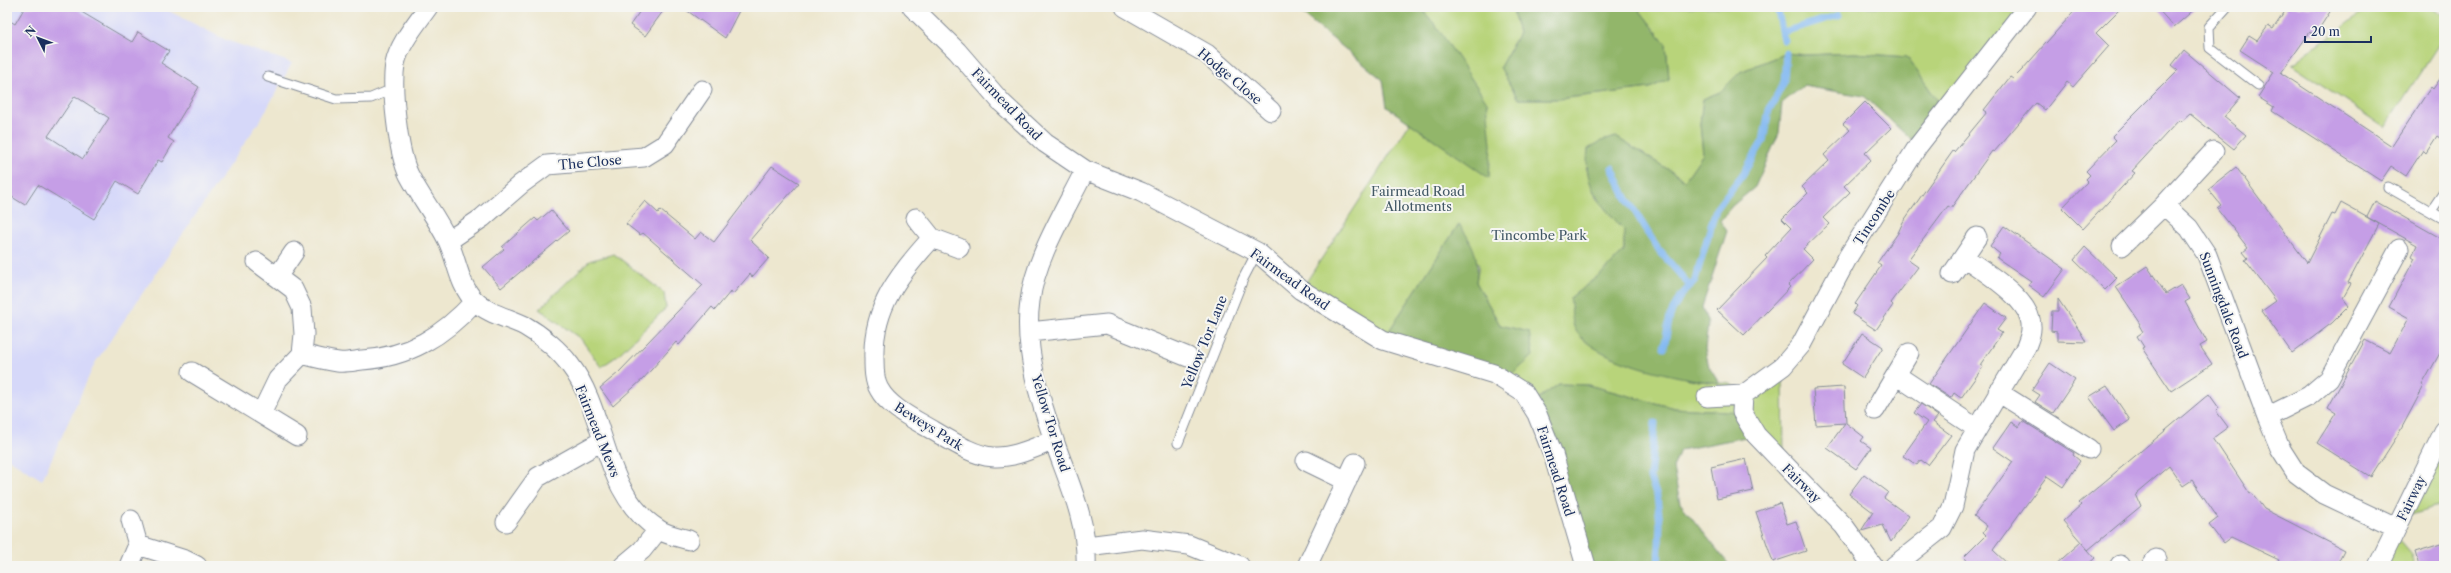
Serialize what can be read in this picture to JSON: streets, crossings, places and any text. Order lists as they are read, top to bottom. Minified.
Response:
{"streets":{"street":["Hodge Close","Fairmead Road","The Close","Tincombe","Sunningdale Road","Yellow Tor Road","Beweys Park","Fairmead Mews","Fairway"],"lane":["Yellow Tor Lane"]},"crossings":[["Fairmead Road","Yellow Tor Lane"],["Fairmead Road","Yellow Tor Road"],["The Close","Fairmead Mews"],["Tincombe","Fairway"],["Sunningdale Road","Fairway"],["Yellow Tor Road","Beweys Park"]],"parks":["Fairmead Road Allotments","Tincombe Park"],"scale_bar":"20 m","north":"top left"}
